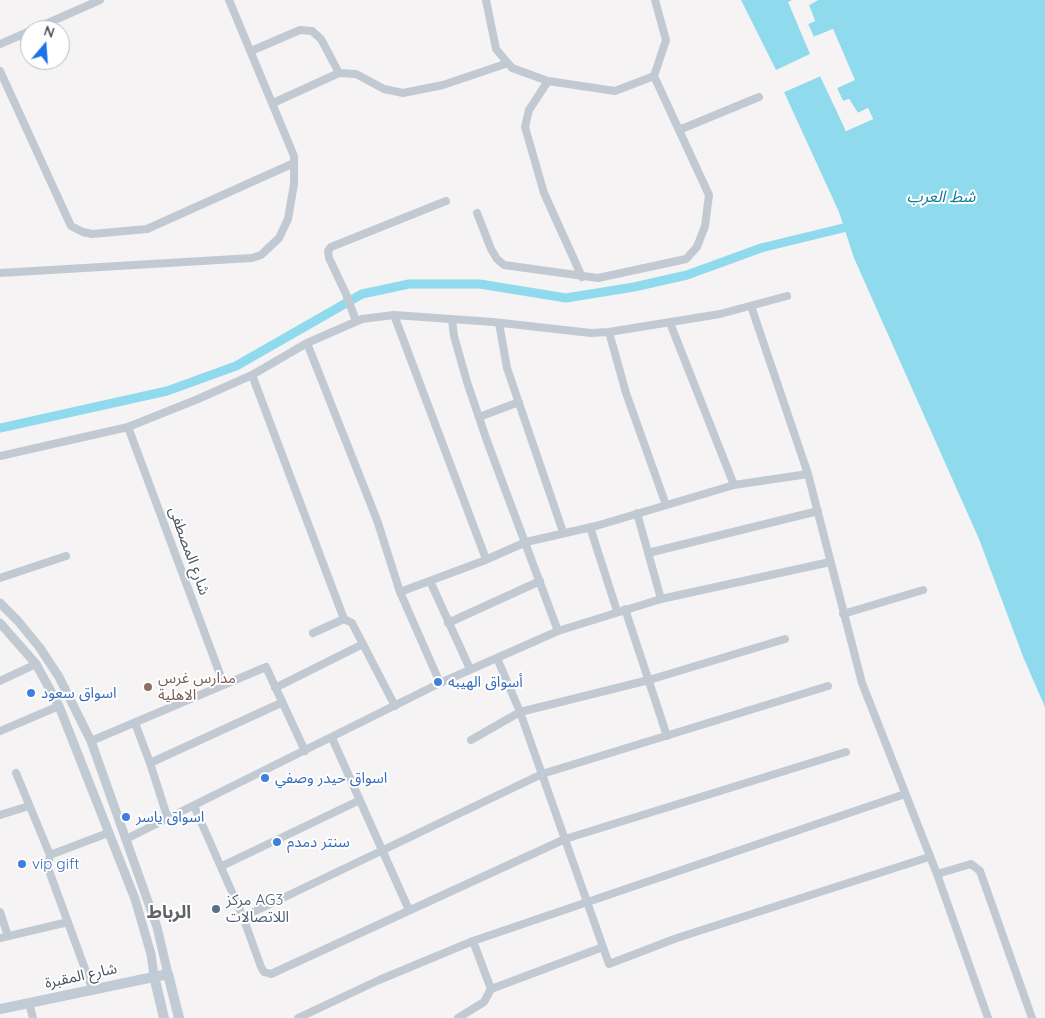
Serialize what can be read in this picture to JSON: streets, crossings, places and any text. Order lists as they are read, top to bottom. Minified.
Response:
{"streets":{"main road":["شارع المقبرة"],"street":["شارع المصطفى"]},"districts":["الرباط"],"water":["شط العرب"],"places":["أسواق الهيبه","مدارس غرس الاهلية","اسواق سعود","اسواق حيدر وصفي","اسواق ياسر","سنتر دمدم","vip gift","مركز AG3 اللاتصالات"],"north":"top"}
